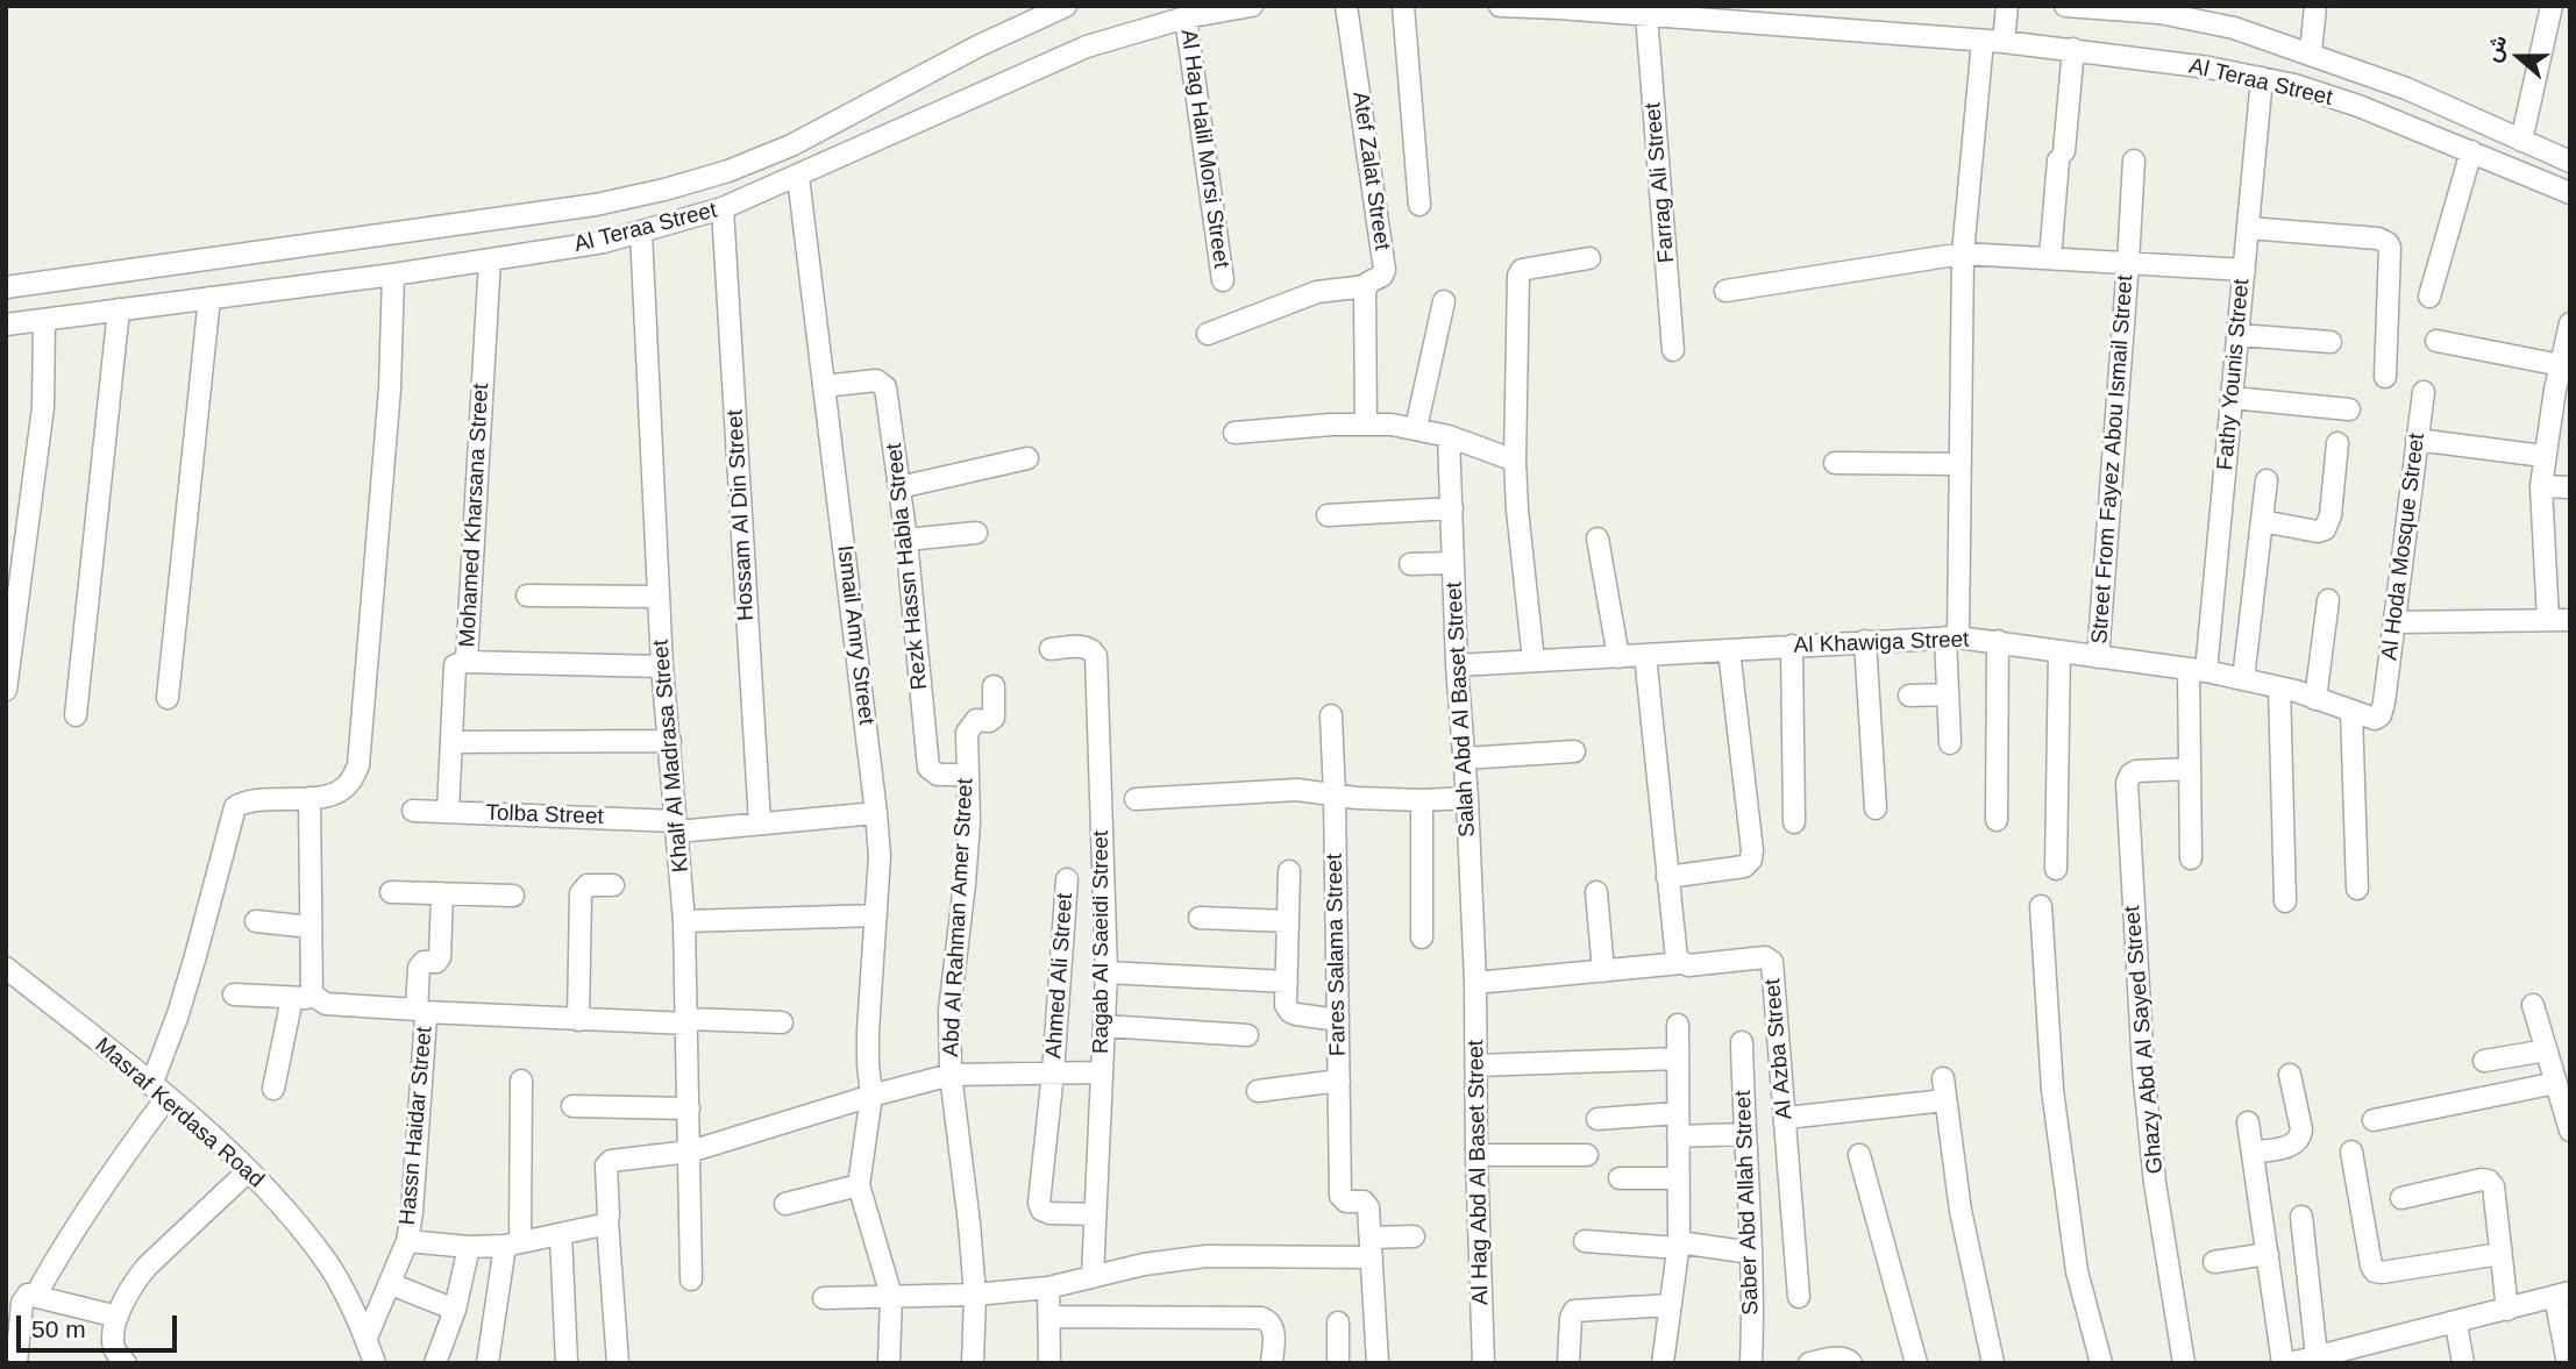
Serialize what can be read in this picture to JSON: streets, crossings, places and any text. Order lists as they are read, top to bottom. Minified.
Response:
{"streets":{"street":["Al Teraa Street","Al Hag Halil Morsi Street","Atef Zalat Street","Farrag Ali Street","Fathy Younis Street","Street From Fayez Abou Ismail Street","Mohamed Kharsana Street","Hossam Al Din Street","Al Hoda Mosque Street","Rezk Hassn Habla Street","Ismail Amry Street","Al Khawiga Street","Salah Abd Al Baset Street","Khalf Al Madrasa Street","Tolba Street","Abd Al Rahman Amer Street","Ragab Al Saeidi Street","Fares Salama Street","Ahmed Ali Street","Ghazy Abd Al Sayed Street","Al Azba Street","Masraf Kerdasa Road","Hassn Haidar Street","Al Hag Abd Al Baset Street","Saber Abd Allah Street"]},"crossings":[["Al Teraa Street","Al Hag Halil Morsi Street"],["Al Teraa Street","Farrag Ali Street"],["Al Teraa Street","Fathy Younis Street"],["Al Teraa Street","Mohamed Kharsana Street"],["Al Teraa Street","Hossam Al Din Street"],["Al Teraa Street","Ismail Amry Street"],["Al Teraa Street","Khalf Al Madrasa Street"],["Fathy Younis Street","Al Khawiga Street"],["Fathy Younis Street","Ghazy Abd Al Sayed Street"],["Street From Fayez Abou Ismail Street","Al Khawiga Street"],["Mohamed Kharsana Street","Tolba Street"],["Hossam Al Din Street","Tolba Street"],["Al Hoda Mosque Street","Al Khawiga Street"],["Rezk Hassn Habla Street","Ismail Amry Street"],["Rezk Hassn Habla Street","Abd Al Rahman Amer Street"],["Ismail Amry Street","Tolba Street"],["Al Khawiga Street","Salah Abd Al Baset Street"],["Salah Abd Al Baset Street","Al Hag Abd Al Baset Street"],["Khalf Al Madrasa Street","Tolba Street"],["Ragab Al Saeidi Street","Ahmed Ali Street"],["Masraf Kerdasa Road","Hassn Haidar Street"]],"scale_bar":"50 m","north":"left"}
